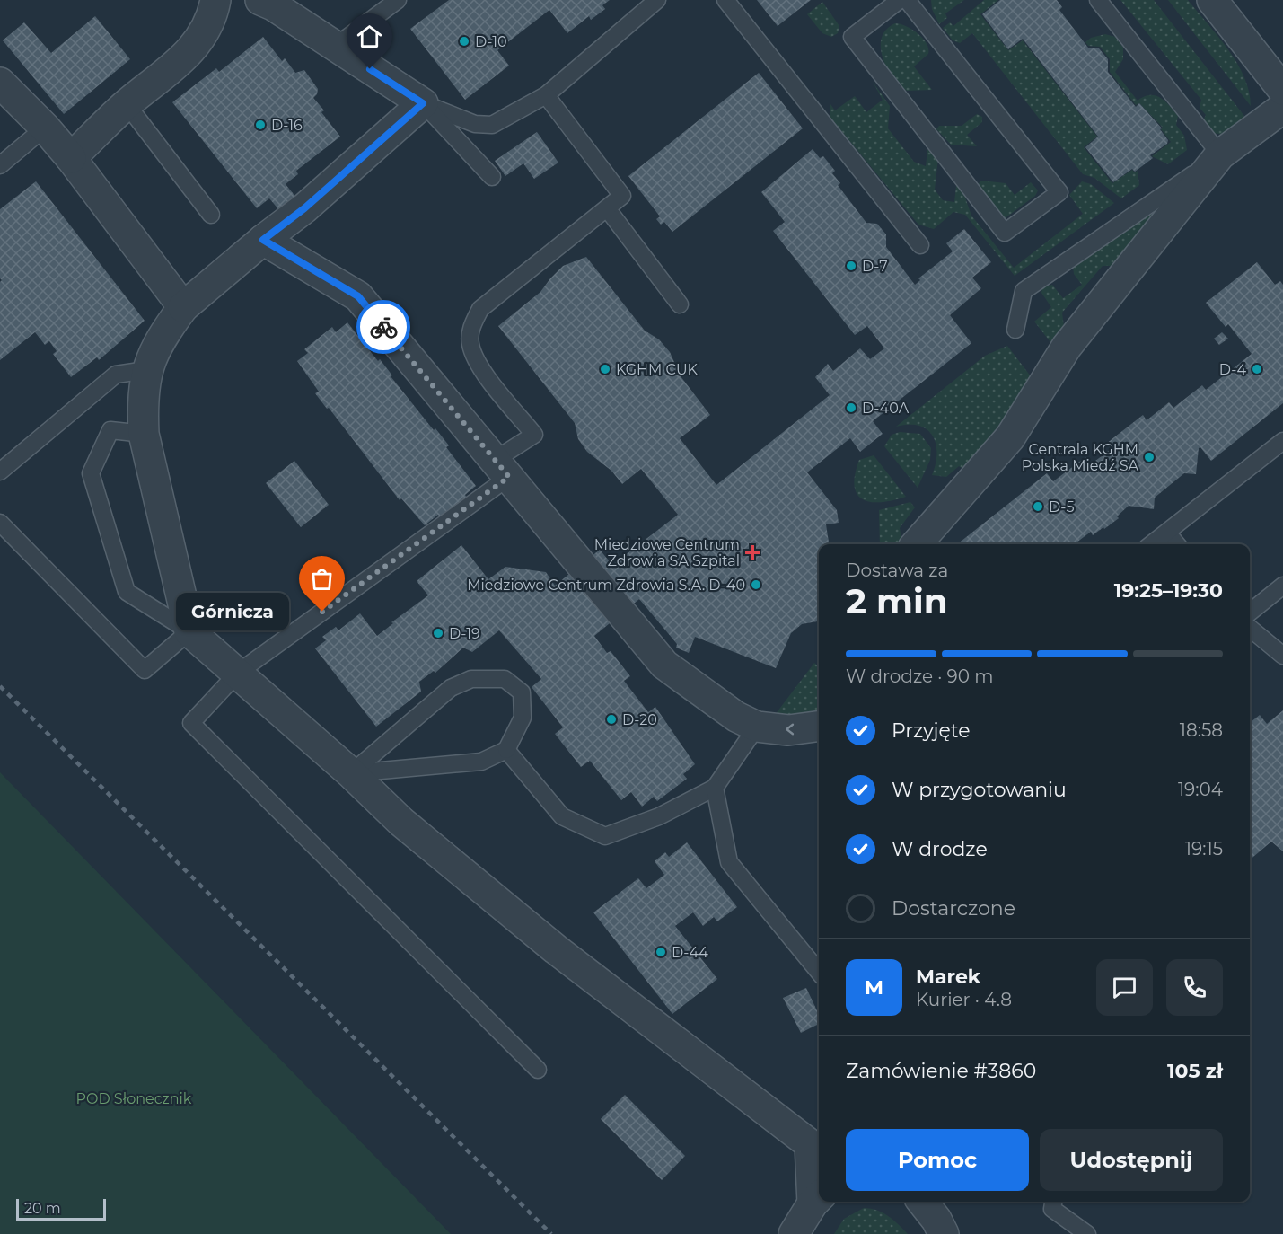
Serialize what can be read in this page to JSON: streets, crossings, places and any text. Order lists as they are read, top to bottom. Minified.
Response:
{"parks":["POD Słonecznik"],"places":{"other":["D-10","D-16","D-7","KGHM CUK","D-4","D-40A","Centrala KGHM Polska Miedź SA","D-5","Miedziowe Centrum Zdrowia S.A. D-40","Górnicza","D-19","D-20","D-44"],"health":["Miedziowe Centrum Zdrowia SA Szpital"]},"scale_bar":"20 m","page":{"heading":["2 min","Dostawa za","19:25–19:30"],"panel":["Marek","Kurier · 4.8","Zamówienie #3860","105 zł"],"bubble":"Górnicza","bar":"W drodze · 90 m","list":[["Przyjęte","18:58"],["W przygotowaniu","19:04"],["W drodze","19:15"],"Dostarczone"],"round":"M","buttons":["Pomoc","Udostępnij"],"scale":"20 m"}}
